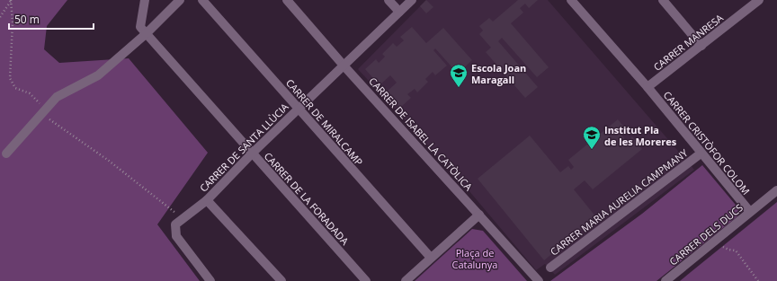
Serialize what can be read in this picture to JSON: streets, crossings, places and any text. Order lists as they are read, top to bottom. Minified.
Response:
{"streets":{"street":["CARRER MANRESA","CARRER DE MIRALCAMP","CARRER DE ISABEL LA CATÒLICA","CARRER CRISTÒFOR COLOM","CARRER DE SANTA LLÙCIA","CARRER DE LA FORADADA","CARRER MARIA AURELIA CAMPMANY","CARRER DELS DUCS"]},"crossings":[["CARRER MANRESA","CARRER CRISTÒFOR COLOM"],["CARRER DE MIRALCAMP","CARRER DE SANTA LLÙCIA"],["CARRER DE ISABEL LA CATÒLICA","CARRER DE SANTA LLÙCIA"],["CARRER CRISTÒFOR COLOM","CARRER MARIA AURELIA CAMPMANY"],["CARRER CRISTÒFOR COLOM","CARRER DELS DUCS"],["CARRER DE SANTA LLÙCIA","CARRER DE LA FORADADA"]],"parks":["Plaça de Catalunya"],"places":{"school or university":["Escola Joan Maragall","Institut Pla de les Moreres"]},"scale_bar":"50 m"}
